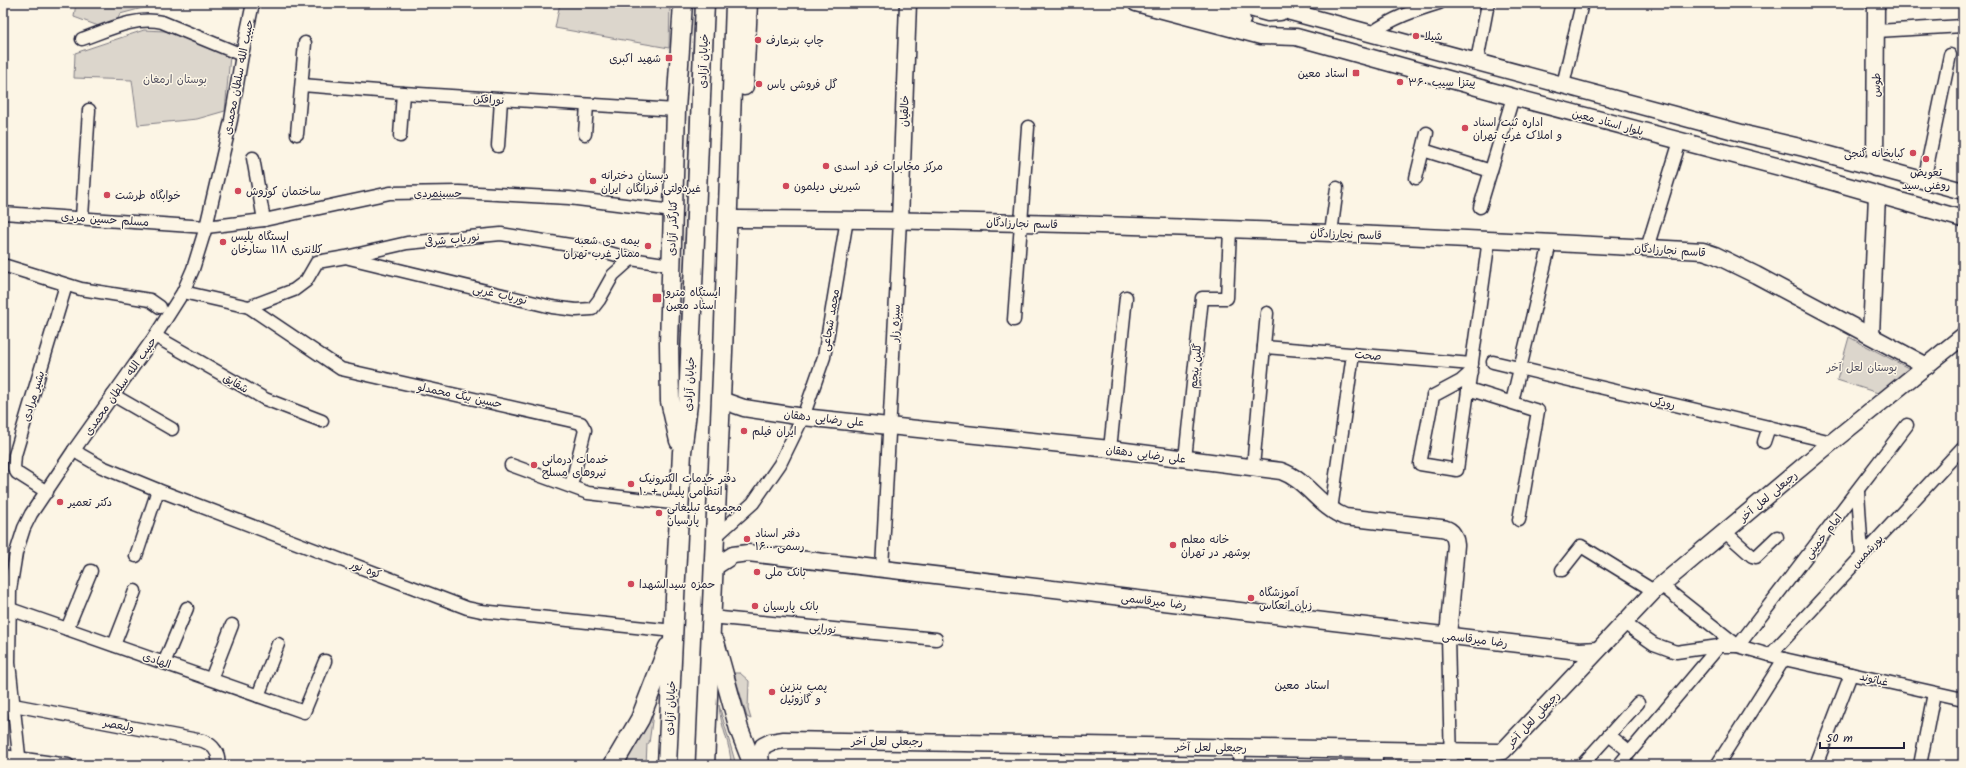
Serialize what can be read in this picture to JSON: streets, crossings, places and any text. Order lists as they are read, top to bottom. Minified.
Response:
{"streets":{"main road":["خیابان آزادی","کنارگذر آزادی"],"street":["حبیب الله سلطان محمدی","طوس","نورافکن","خالقیان","بلوار استاد معین","حسینمردی","مسلم حسین مردی","قاسم نجارزادگان","نوریاب شرقی","نوریاب غربی","محمد شجاعی","سبزه زار","صحت","گلبن پنجم","شقایق","حسین بیگ محمدلو","بشیر مرادی","رودکی","علی رضایی دهقان","رجبعلی لعل آخر","امام خمینی","پورشمس","کوه نور","رضا میرقاسمی","نورانی","الهادی","غیاثوند","ولیعصر"]},"crossings":[["خیابان آزادی","کنارگذر آزادی"],["خیابان آزادی","کوه نور"],["حبیب الله سلطان محمدی","حسینمردی"],["حبیب الله سلطان محمدی","مسلم حسین مردی"],["حبیب الله سلطان محمدی","شقایق"],["حبیب الله سلطان محمدی","حسین بیگ محمدلو"],["حبیب الله سلطان محمدی","بشیر مرادی"],["حبیب الله سلطان محمدی","کوه نور"],["حبیب الله سلطان محمدی","الهادی"],["حبیب الله سلطان محمدی","ولیعصر"],["نورافکن","کنارگذر آزادی"],["خالقیان","قاسم نجارزادگان"],["خالقیان","سبزه زار"],["حسینمردی","مسلم حسین مردی"],["حسینمردی","کنارگذر آزادی"],["قاسم نجارزادگان","محمد شجاعی"],["قاسم نجارزادگان","سبزه زار"],["قاسم نجارزادگان","گلبن پنجم"],["قاسم نجارزادگان","رجبعلی لعل آخر"],["کنارگذر آزادی","نوریاب شرقی"],["نوریاب شرقی","نوریاب غربی"],["نوریاب شرقی","حسین بیگ محمدلو"],["محمد شجاعی","علی رضایی دهقان"],["سبزه زار","علی رضایی دهقان"],["سبزه زار","رضا میرقاسمی"],["گلبن پنجم","علی رضایی دهقان"],["رودکی","رجبعلی لعل آخر"],["علی رضایی دهقان","رضا میرقاسمی"],["رجبعلی لعل آخر","رضا میرقاسمی"],["امام خمینی","غیاثوند"],["پورشمس","غیاثوند"]],"districts":["استاد معین"],"parks":["بوستان ارمغان","بوستان لعل آخر"],"places":{"other":["شیلا","چاپ بنرعارف","پیتزا سیب ۳۶۰","گل فروشی یاس","اداره ثبت اسناد و املاک غرب تهران","کبابخانه گنجی","تعویض روغنی سید","مرکز مخابرات فرد اسدی","دبستان دخترانه غیردولتی فرزانگان ايران","شیرینی دیلمون","ساختمان کوروش","خوابگاه طرشت","ایستگاه پلیس کلانتری ۱۱۸ ستارخان","بیمه دی شعبه ممتاز غرب تهران","ایران فیلم","خدمات درمانی نیروهای مسلح","دفتر خدمات الکترونیک انتظامی پلیس + ۱۰","دکتر تعمیر","مجموعه تبلیغاتی پارسیان","دفتر اسناد رسمی ۱۶۰۰","خانه معلم بوشهر در تهران","بانک ملی","حمزه سیدالشهدا","آموزشگاه زبان انعکاس","بانک پارسیان","پمپ بنزین و گازوئیل"],"transit":["شهید اکبری","استاد معین","ایستگاه مترو استاد معین"]},"scale_bar":"50 m"}
